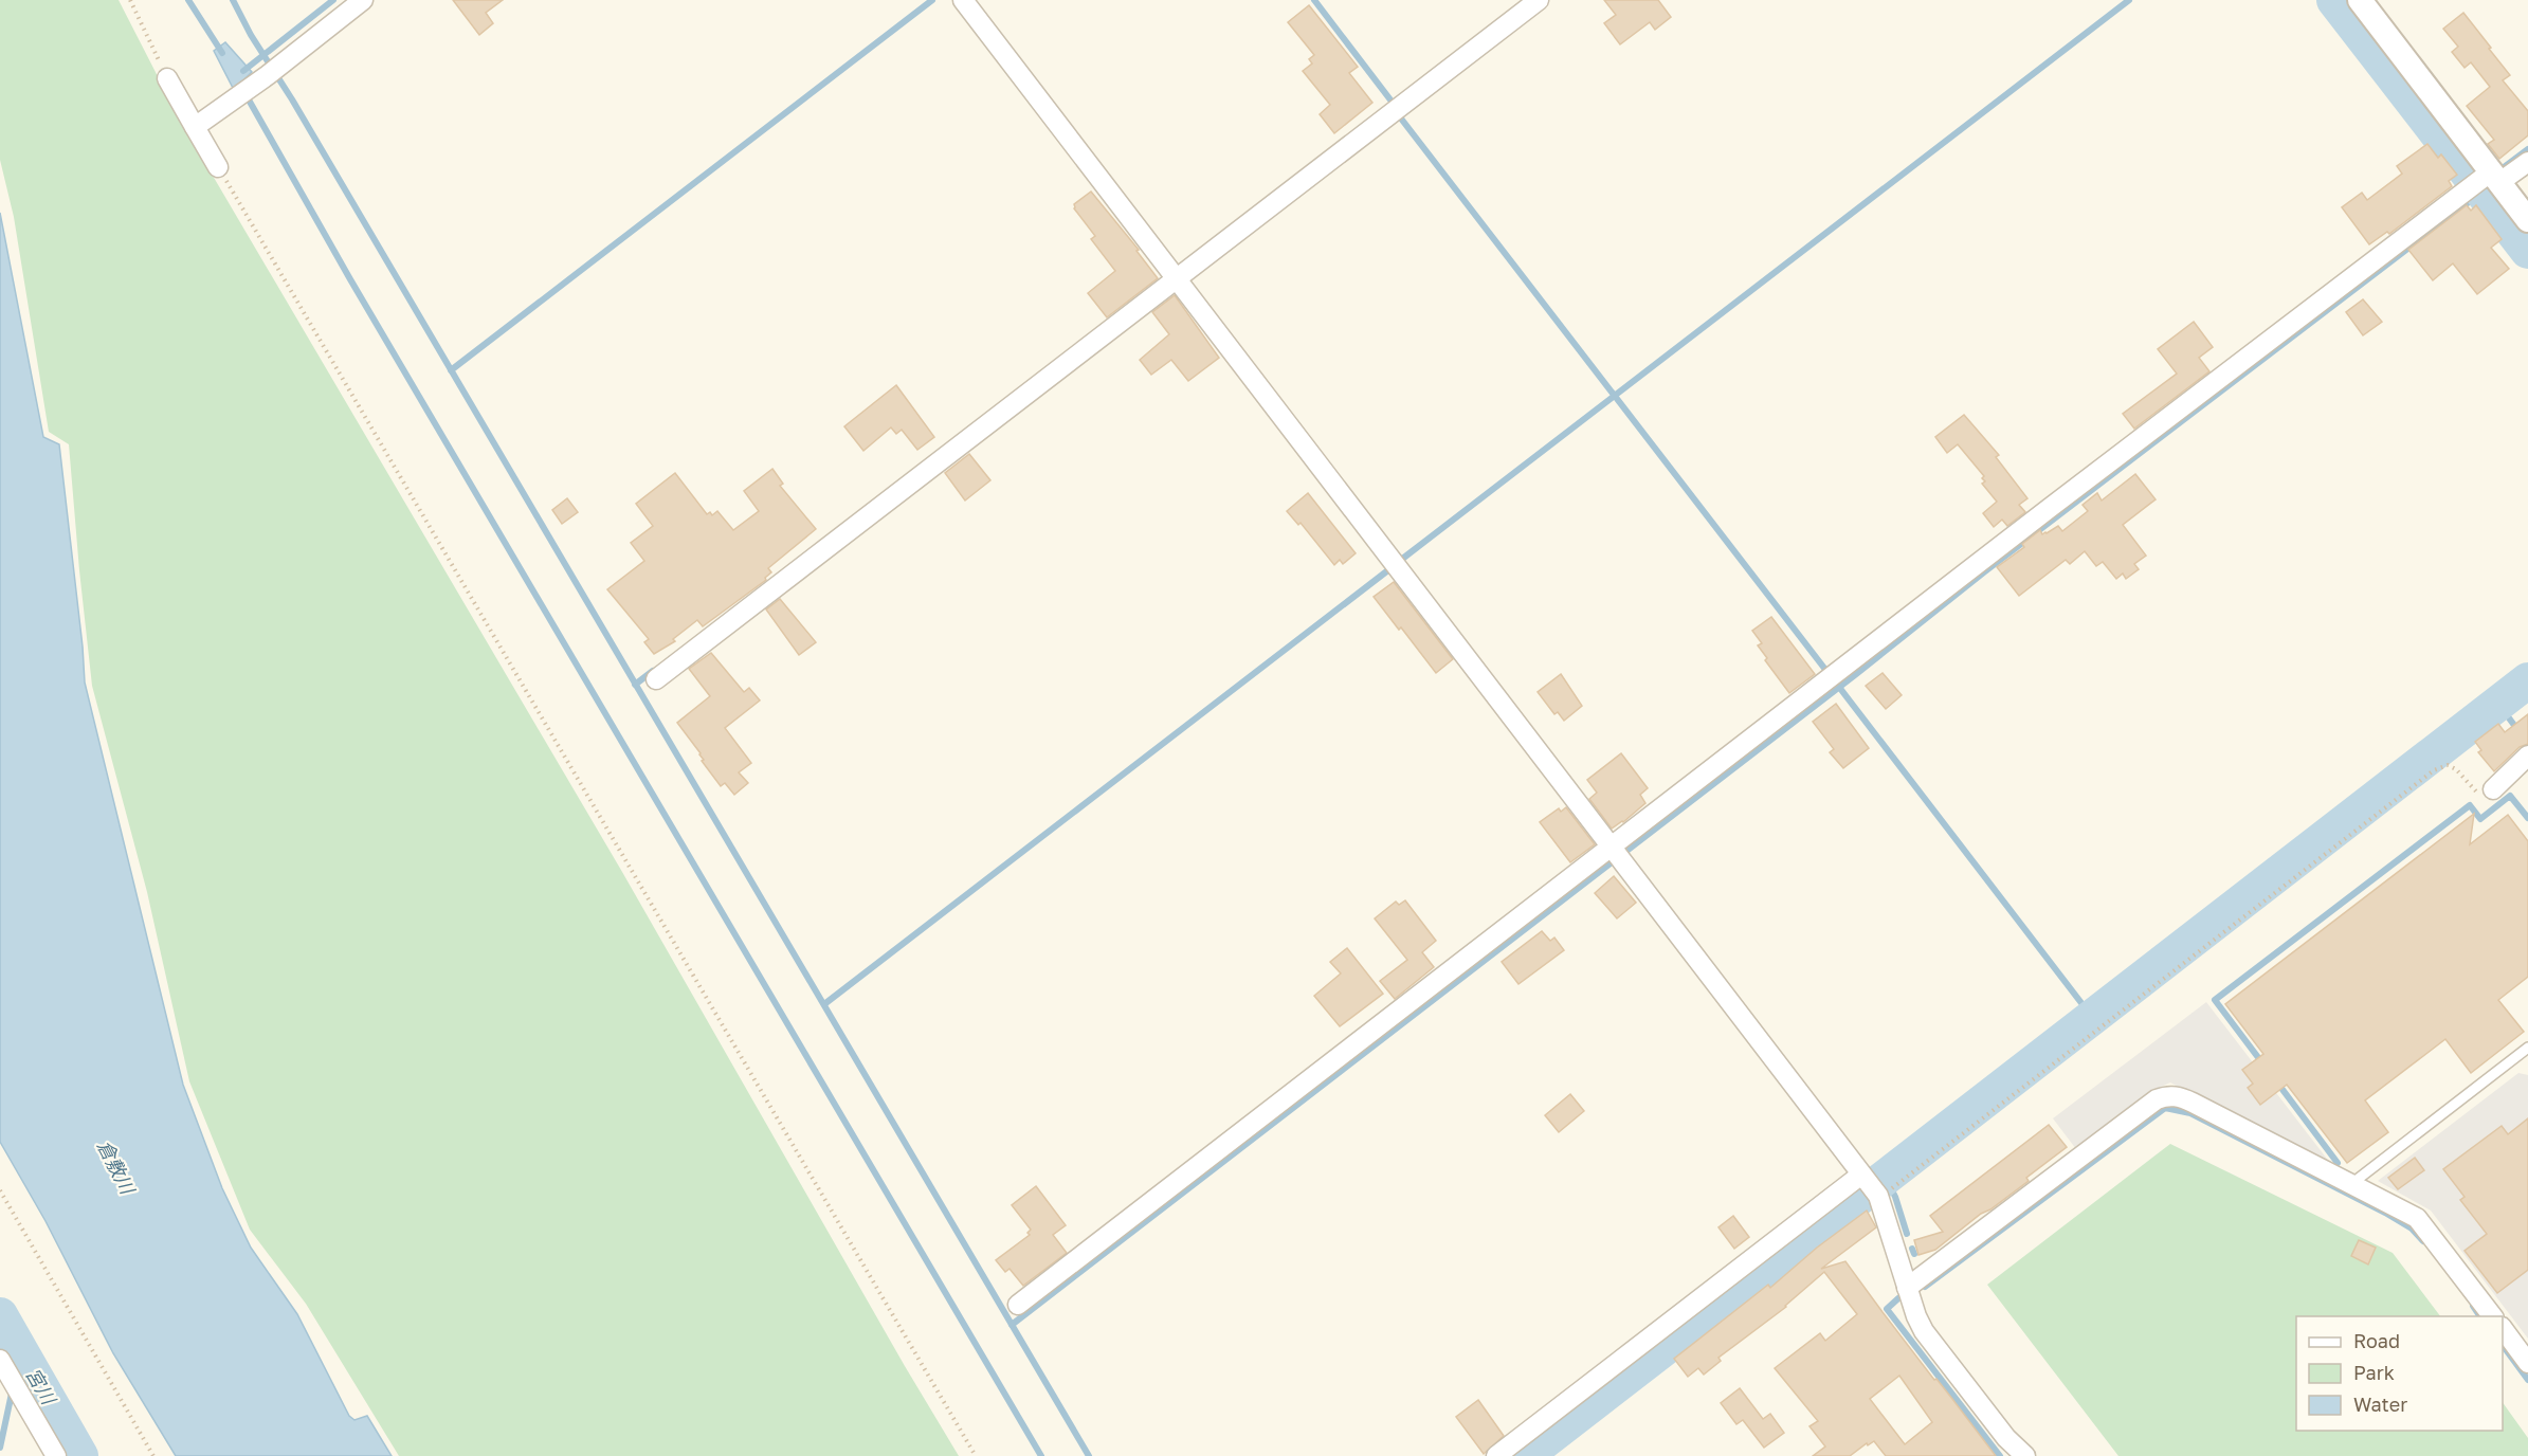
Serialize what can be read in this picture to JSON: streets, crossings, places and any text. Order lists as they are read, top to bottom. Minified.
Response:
{"water":["倉敷川","宮川"],"legend":["Road","Park","Water"]}
